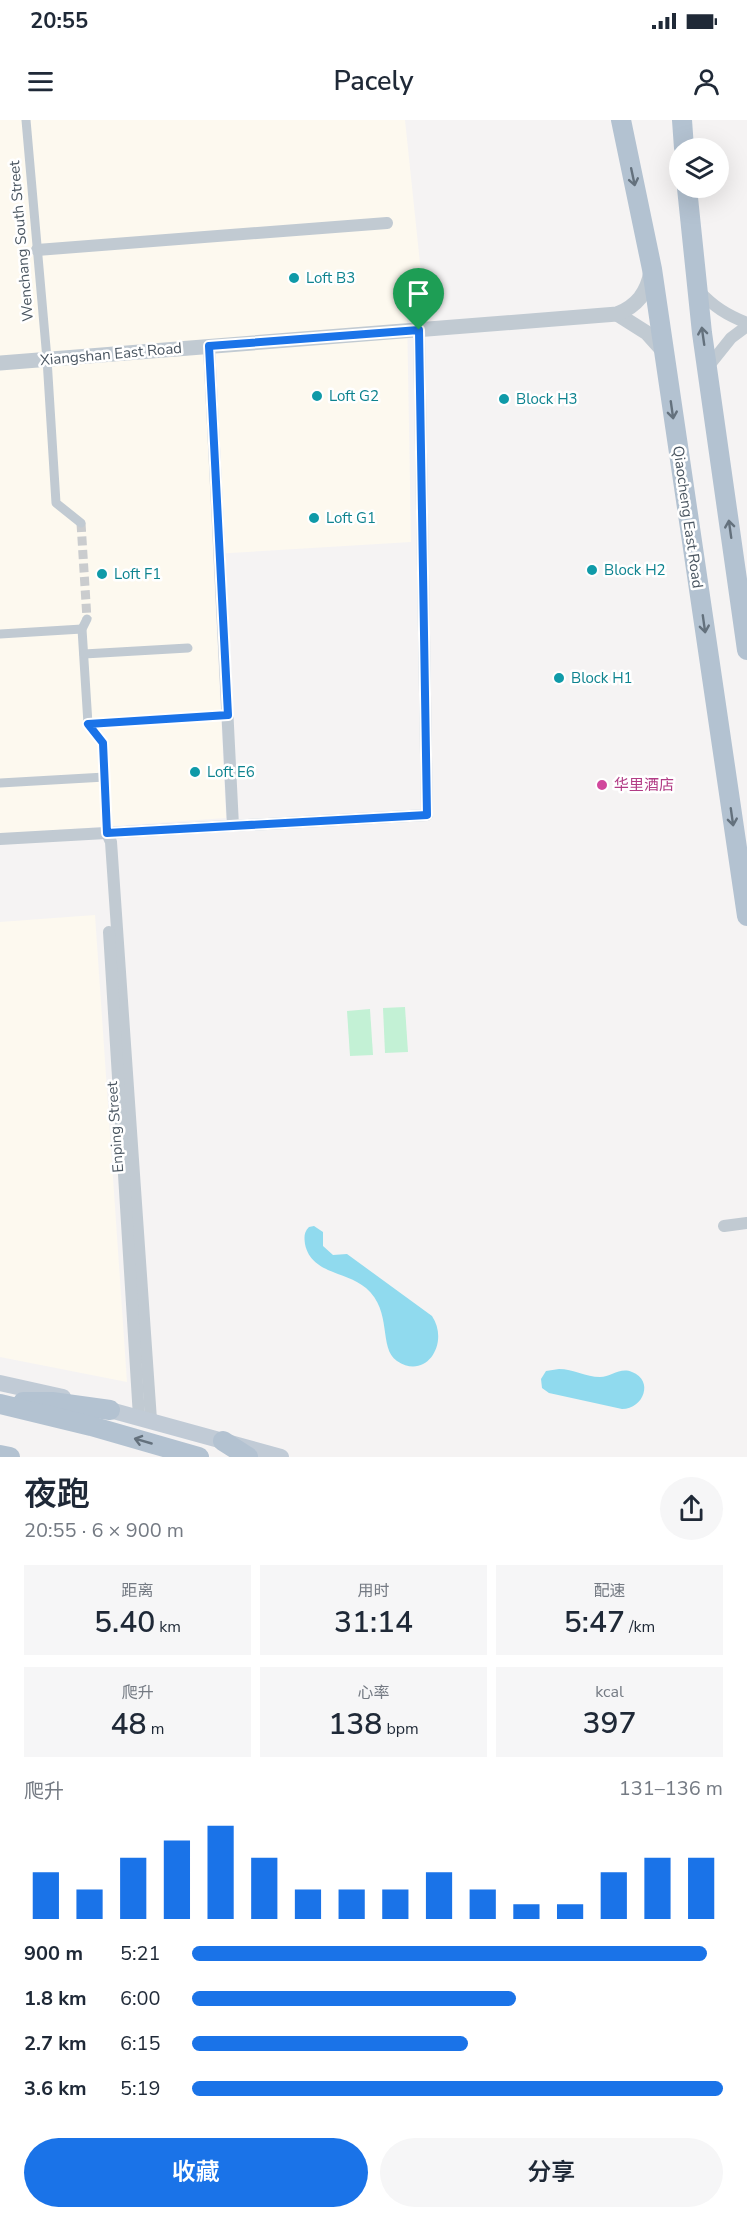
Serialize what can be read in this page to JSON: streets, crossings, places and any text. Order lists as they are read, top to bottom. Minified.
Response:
{"streets":{"main road":["Qiaocheng East Road"],"street":["Wenchang South Street","Xiangshan East Road","Enping Street"]},"crossings":[["Wenchang South Street","Xiangshan East Road"]],"places":["Loft B3","Loft G2","Block H3","Loft G1","Block H2","Loft F1","Block H1","Loft E6","华里酒店"],"page":{"status":"20:55","header":"Pacely","heading":["夜跑","20:55 · 6 × 900 m"],"stats":[["距离","5.40 km"],["用时","31:14"],["配速","5:47 /km"],["爬升","48 m"],["心率","138 bpm"],["kcal","397"]],"chart":["爬升","131–136 m"],"list":[{"name":"900 m","note":"5:21"},{"name":"1.8 km","note":"6:00"},{"name":"2.7 km","note":"6:15"},{"name":"3.6 km","note":"5:19"}],"buttons":["收藏","分享"]}}
